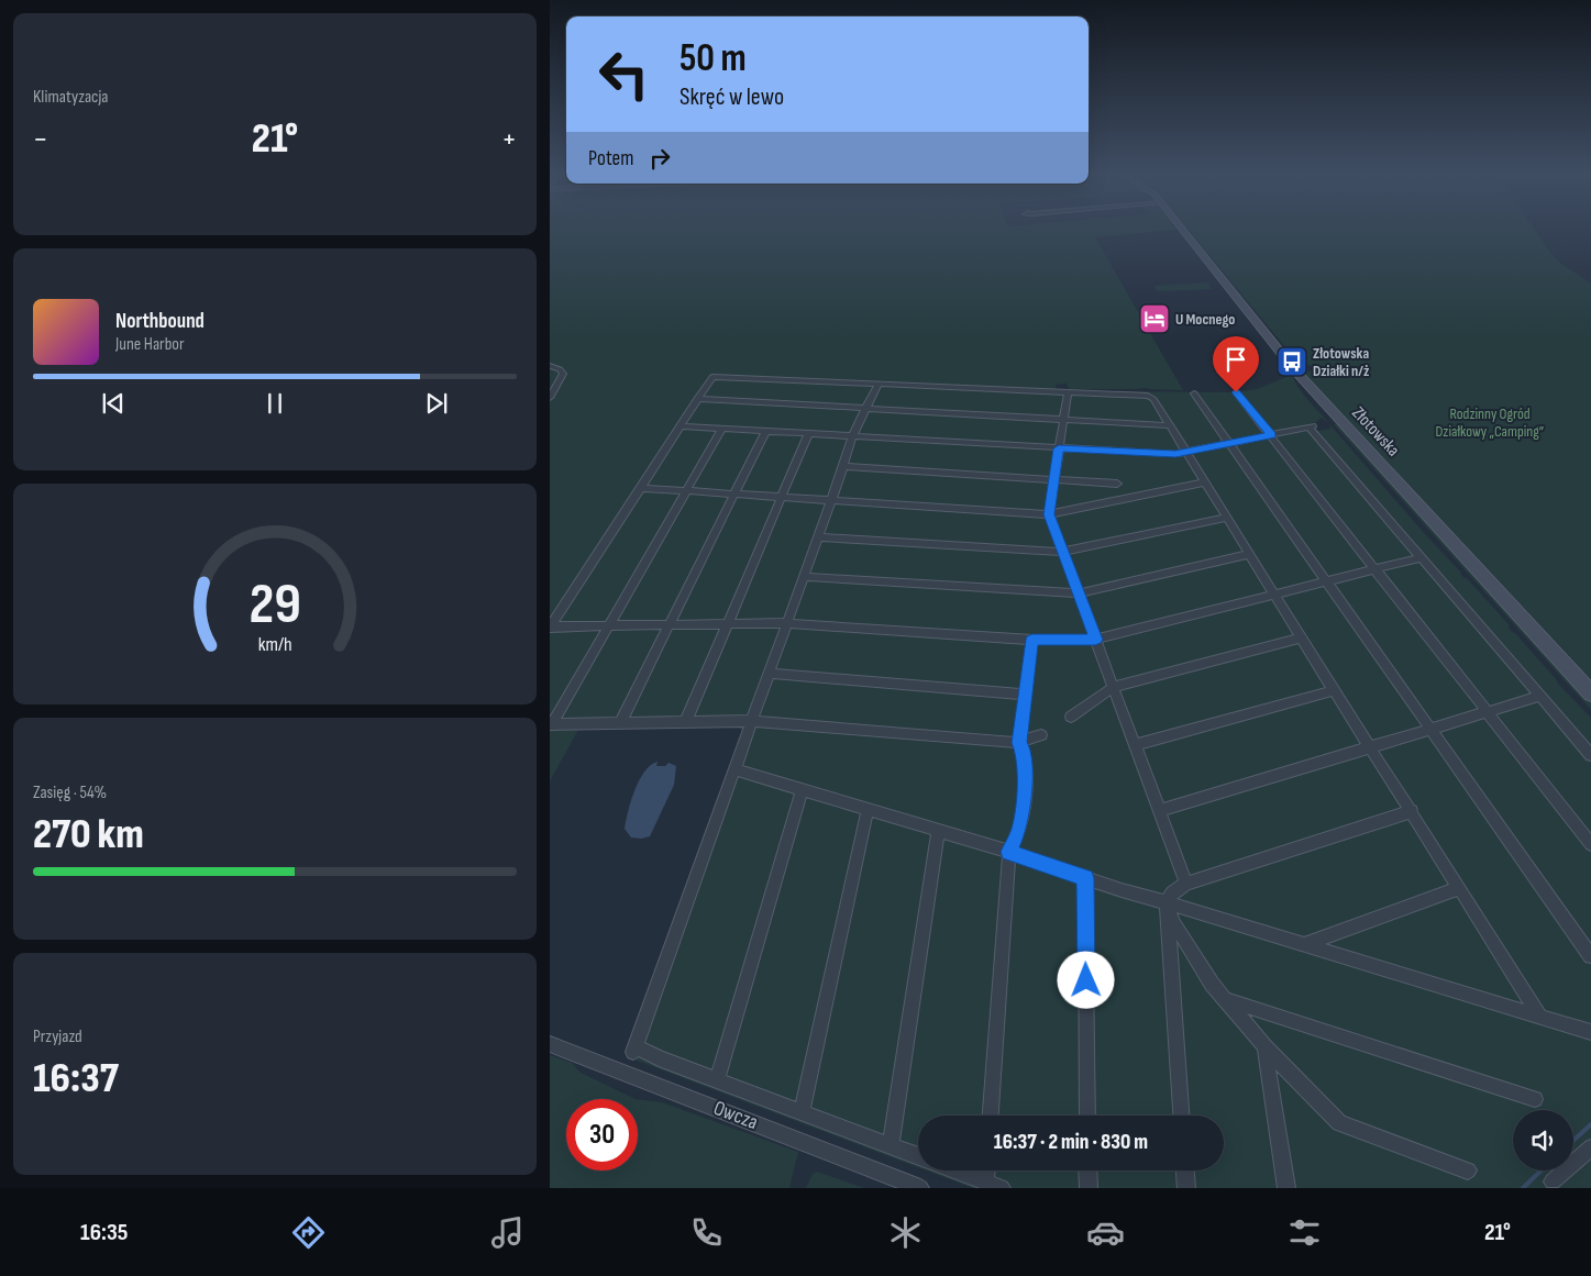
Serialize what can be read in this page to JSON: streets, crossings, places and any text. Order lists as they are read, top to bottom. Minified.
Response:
{"streets":{"street":["Złotowska","Owcza"]},"parks":["Rodzinny Ogród Działkowy „Camping”"],"places":{"hotel":["U Mocnego"],"bus stop":["Złotowska Działki n/ż"]},"page":{"tile":["Klimatyzacja",["Zasięg · 54%","270 km"],["Przyjazd","16:37"]],"turn":["50 m","Skręć w lewo"],"heat":["−","21°","+"],"then":"Potem","song":["Northbound","June Harbor"],"limit":"30","trip":"16:37 · 2 min · 830 m","tabs":["16:35","21°"],"gauge":["29","km/h"]}}
